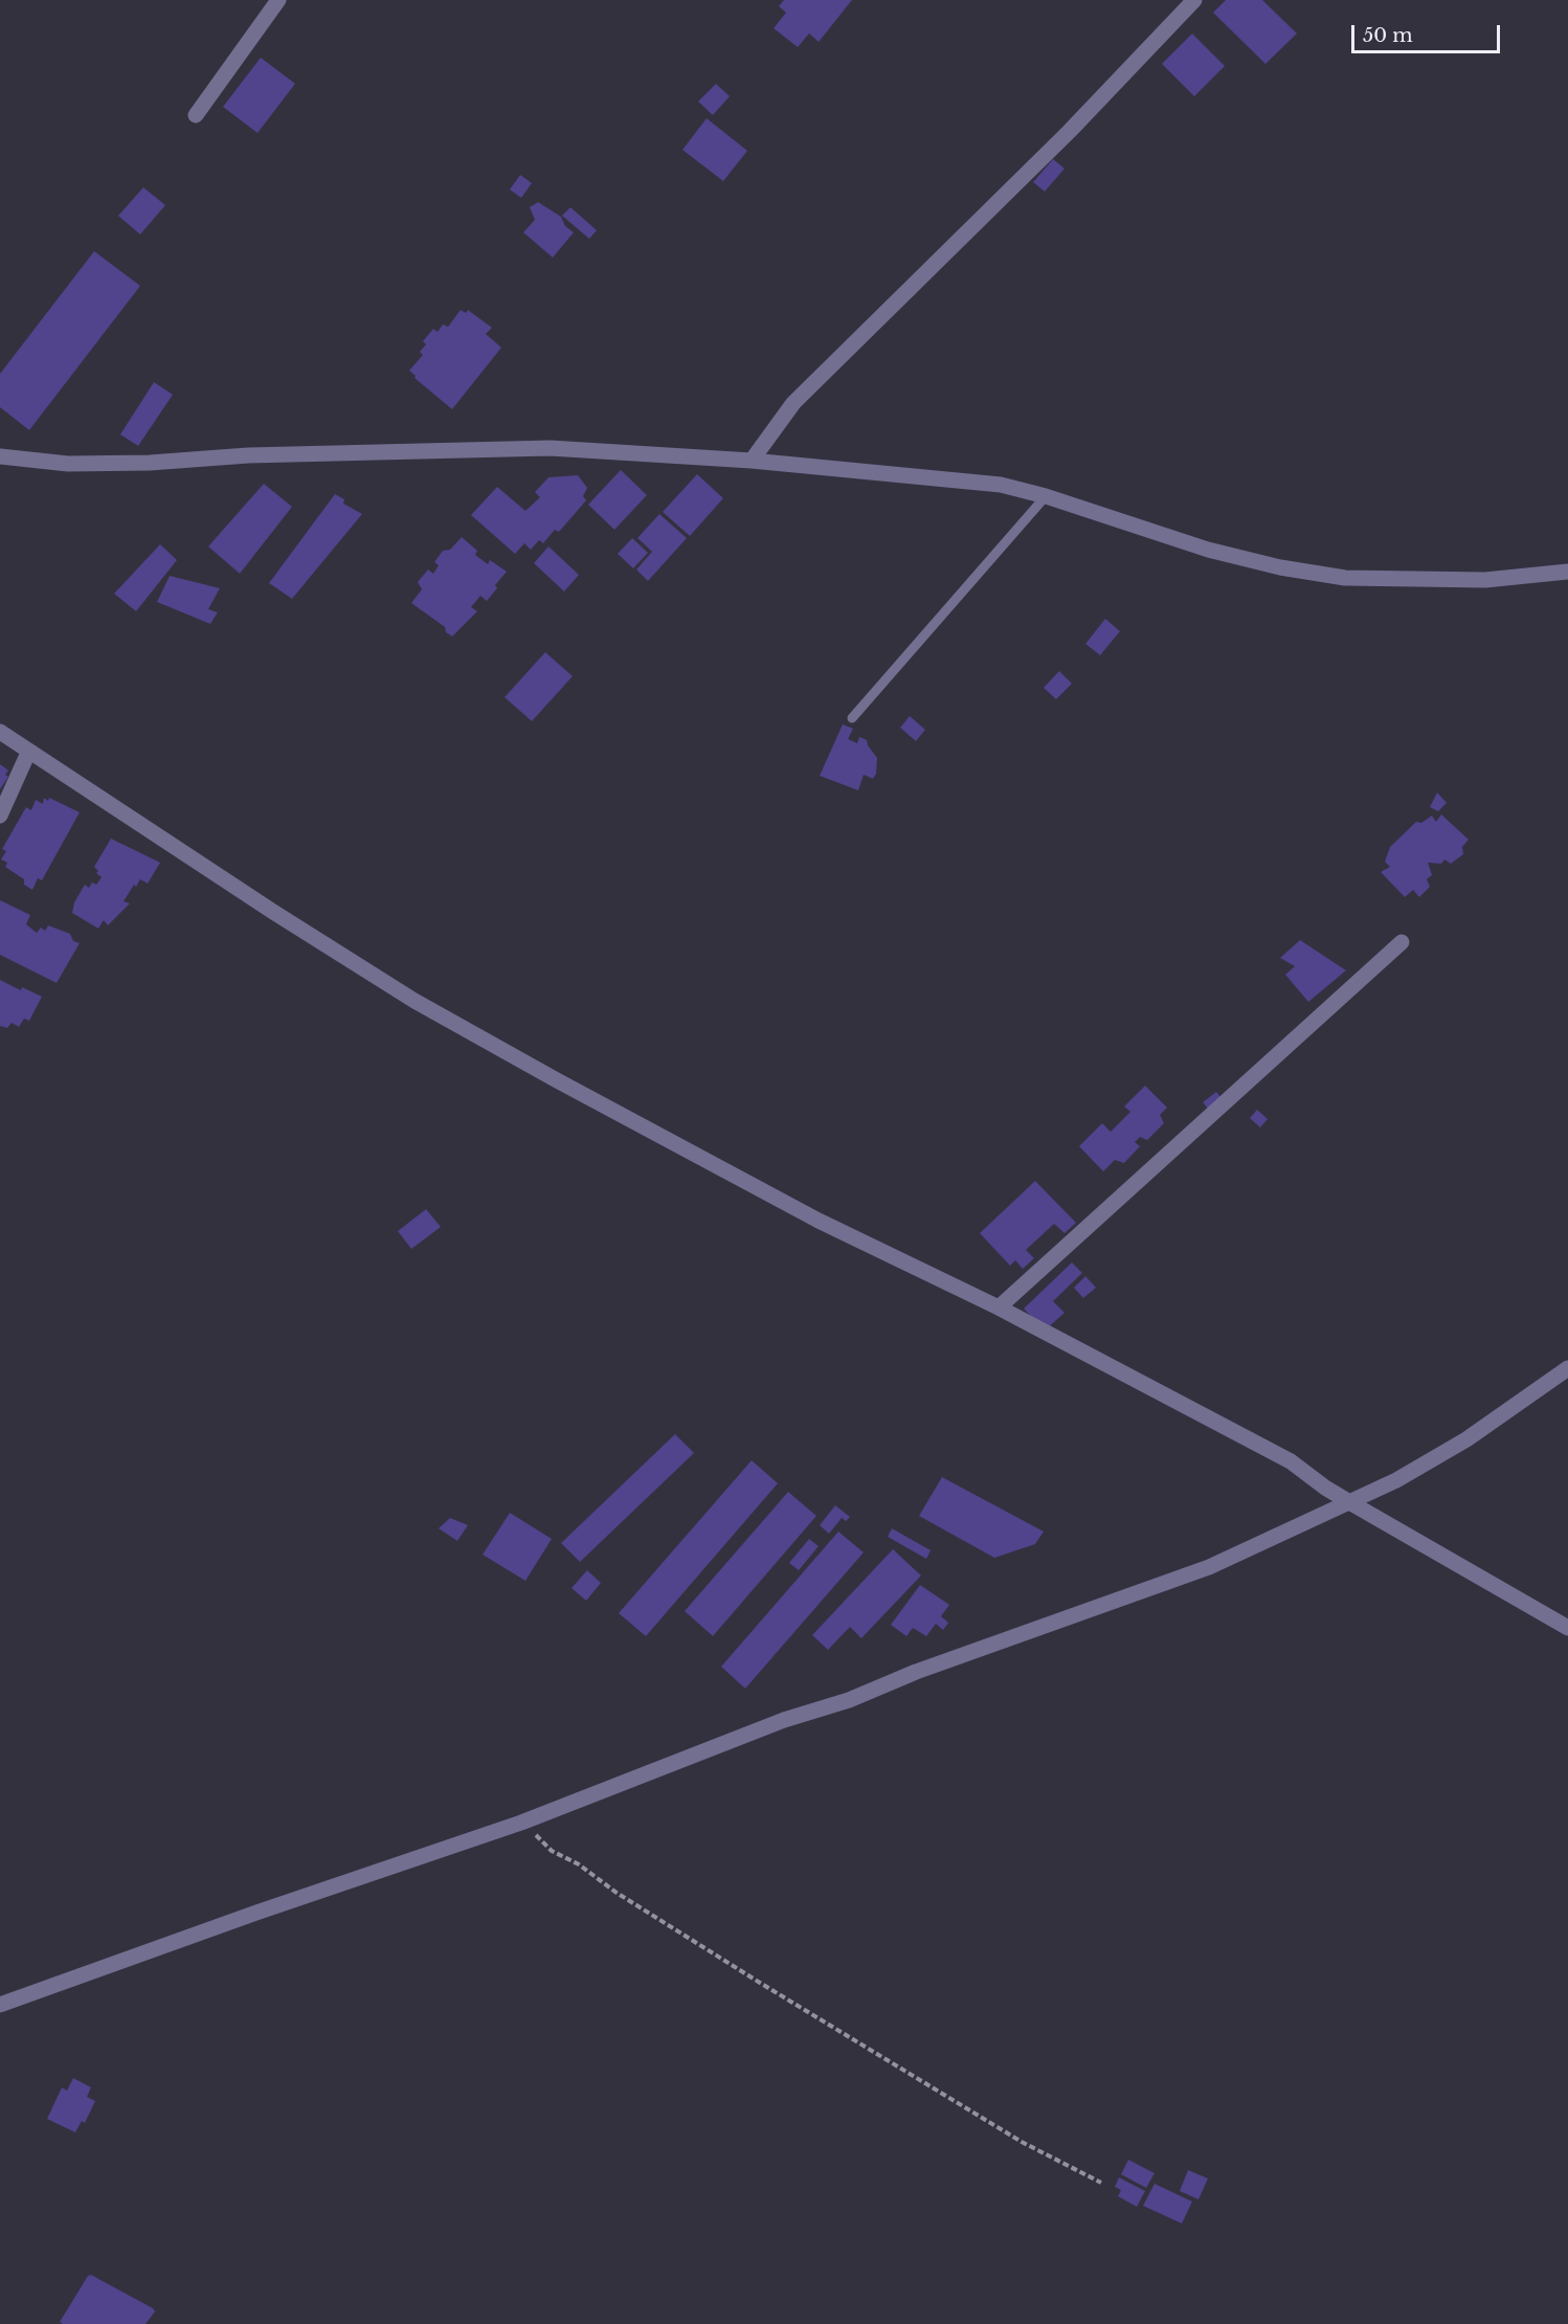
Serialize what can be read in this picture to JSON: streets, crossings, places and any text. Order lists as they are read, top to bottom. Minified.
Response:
{"scale_bar":"50 m"}
